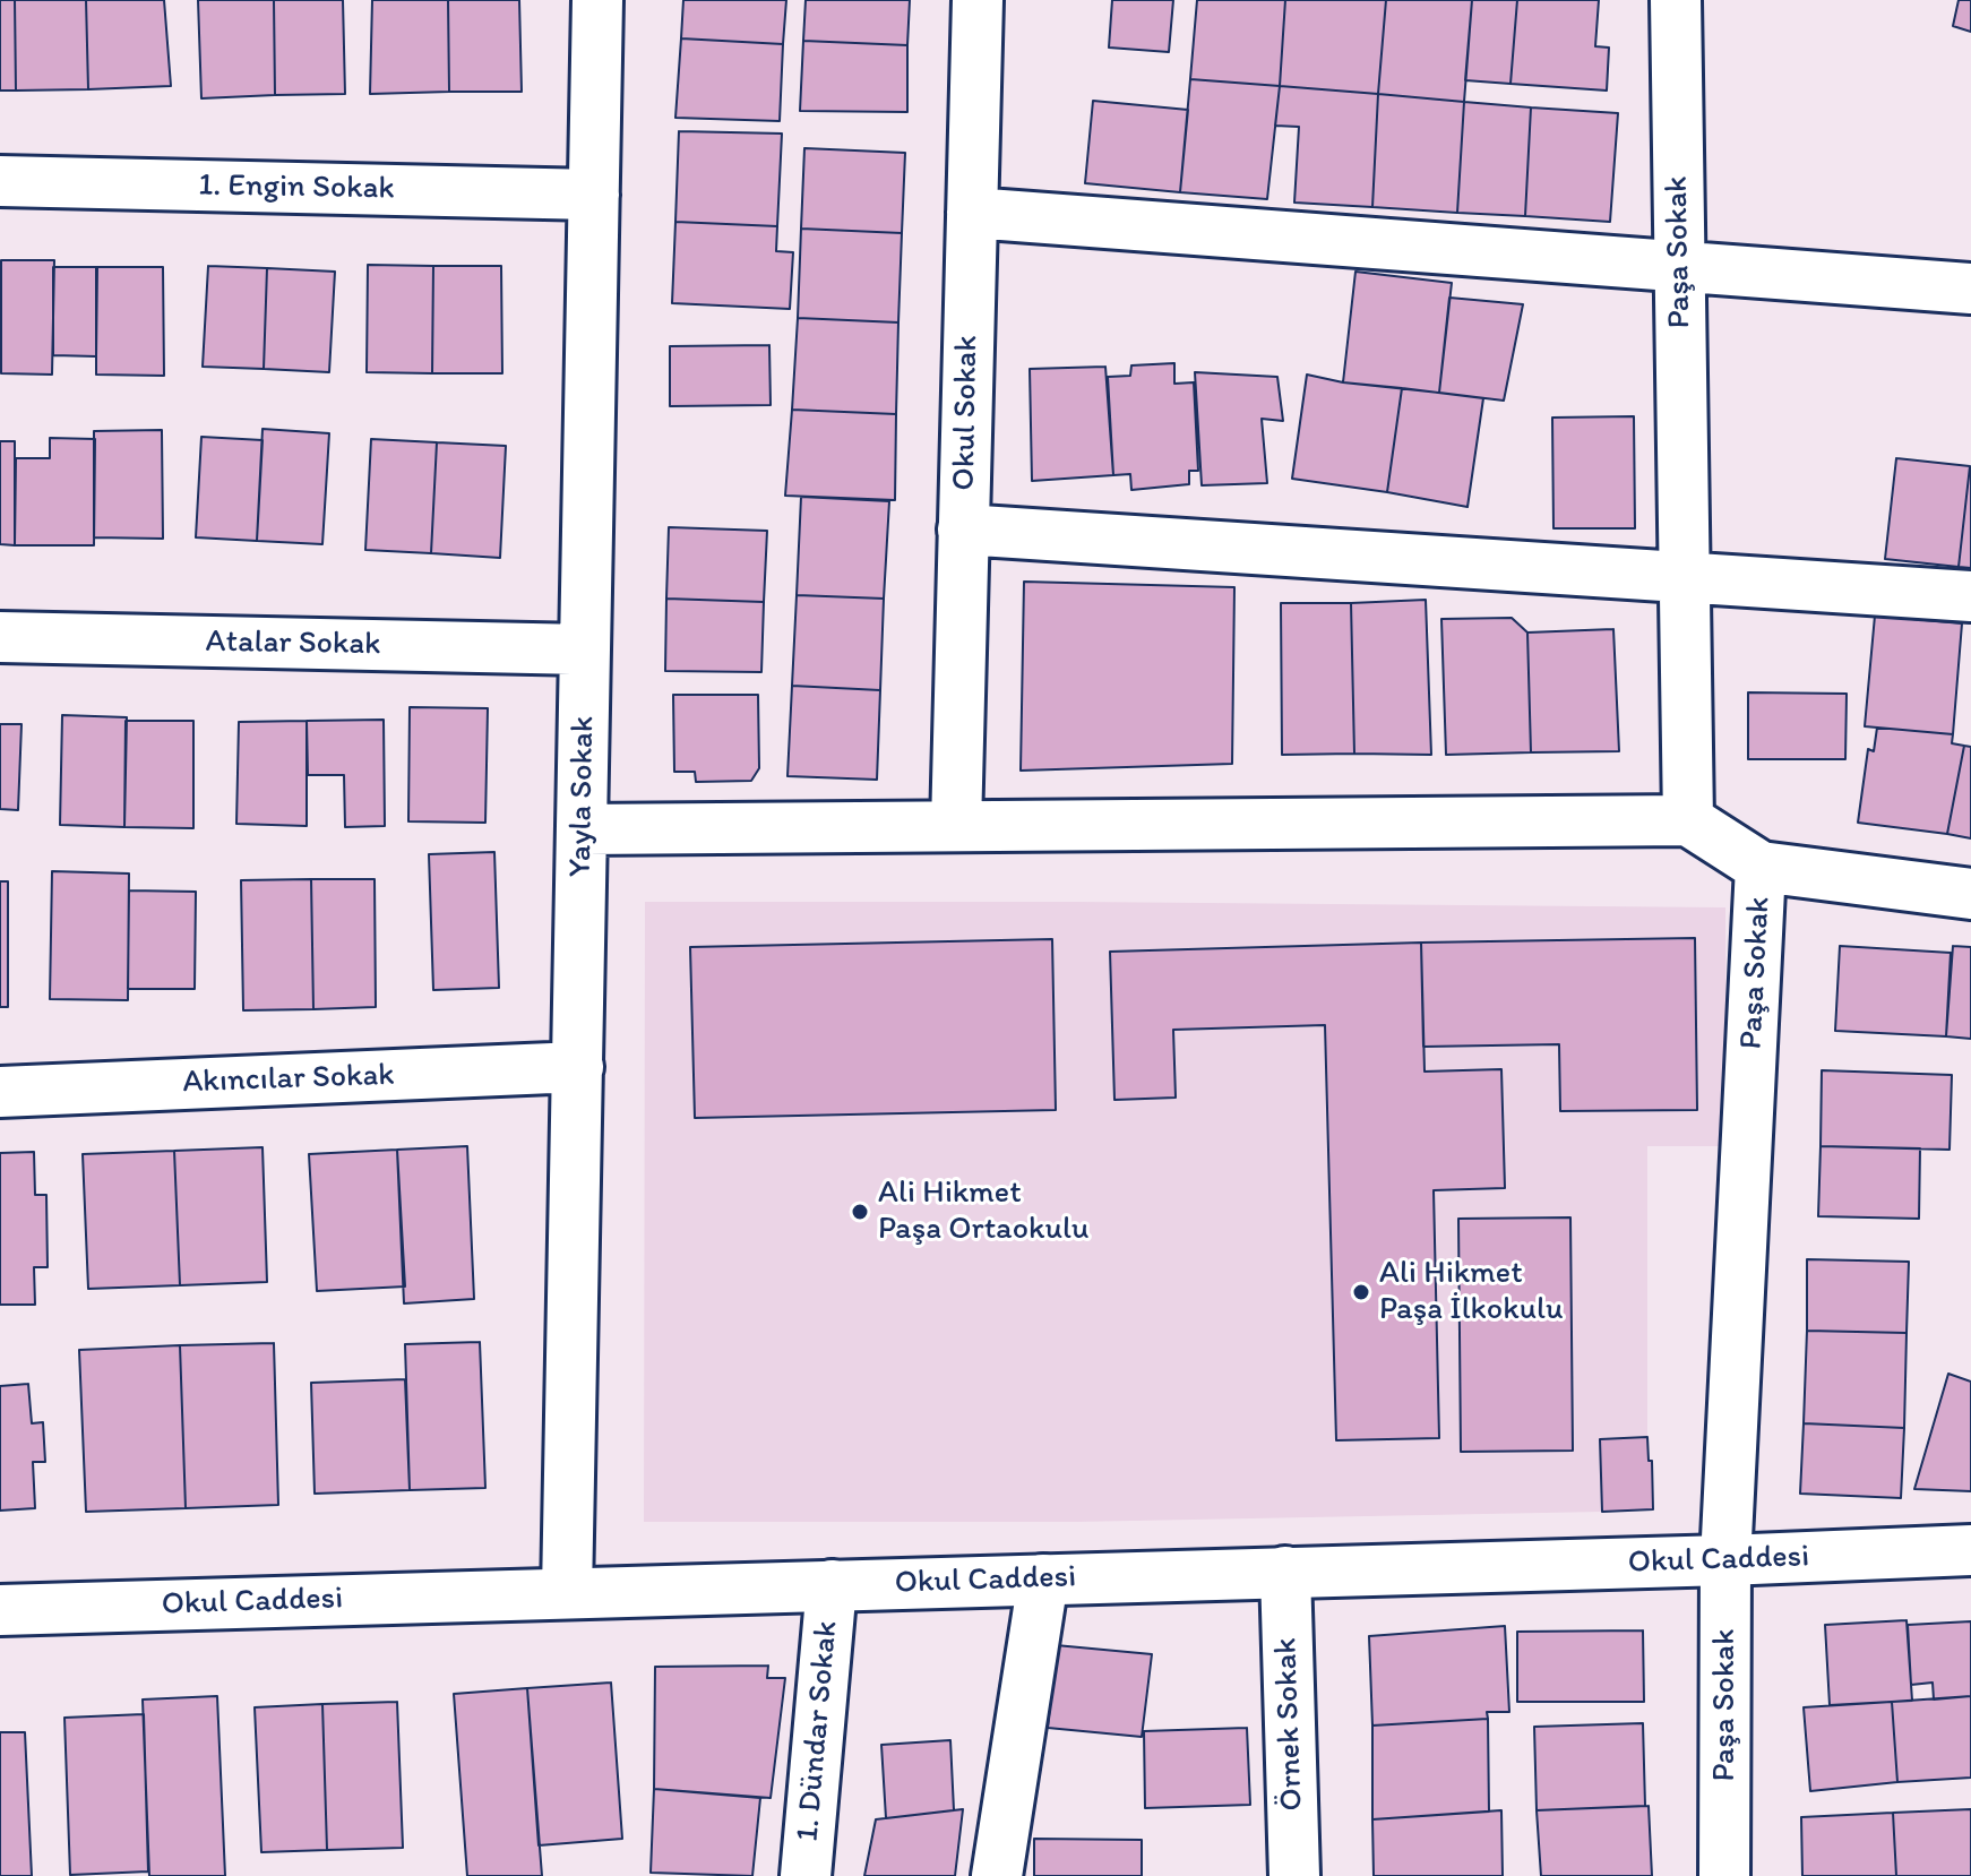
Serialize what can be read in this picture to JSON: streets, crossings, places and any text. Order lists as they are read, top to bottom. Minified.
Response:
{"streets":{"street":["1. Engin Sokak","Paşa Sokak","Okul Sokak","Atalar Sokak","Yayla Sokak","Akıncılar Sokak","Okul Caddesi","Örnek Sokak","1. Dündar Sokak"]},"crossings":[["1. Engin Sokak","Yayla Sokak"],["Paşa Sokak","Okul Caddesi"],["Atalar Sokak","Yayla Sokak"],["Yayla Sokak","Akıncılar Sokak"],["Yayla Sokak","Okul Caddesi"],["Okul Caddesi","Örnek Sokak"],["Okul Caddesi","1. Dündar Sokak"]],"places":["Ali Hikmet Paşa Ortaokulu","Ali Hikmet Paşa İlkokulu"]}
